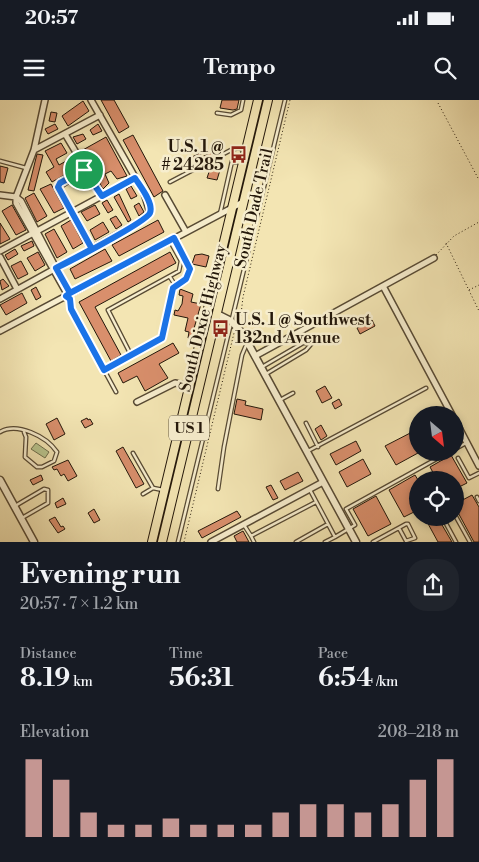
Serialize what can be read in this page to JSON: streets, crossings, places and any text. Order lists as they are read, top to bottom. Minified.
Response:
{"streets":{"highway":["South Dixie Highway","US 1"],"path":["South Dade Trail"]},"places":{"bus stop":["U.S. 1 @ # 24285","U.S. 1 @ Southwest 132nd Avenue"]},"north":"bottom right","page":{"status":"20:57","header":"Tempo","heading":["Evening run","20:57 · 7 × 1.2 km"],"stats":[["Distance","8.19 km"],["Time","56:31"],["Pace","6:54 /km"]],"chart":["Elevation","208–218 m"]}}
